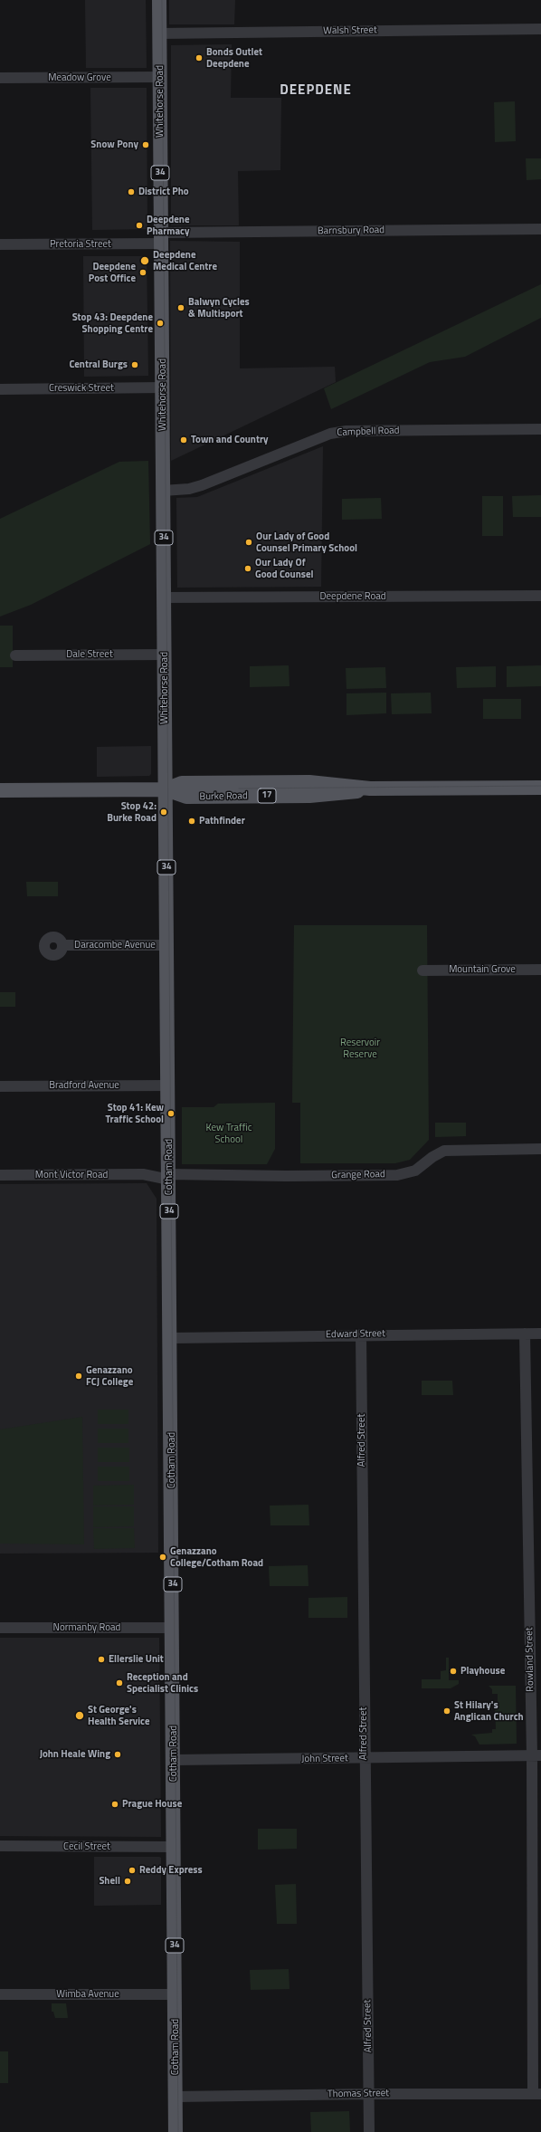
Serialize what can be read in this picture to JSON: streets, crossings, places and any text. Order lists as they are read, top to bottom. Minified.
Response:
{"streets":{"main road":["Whitehorse Road","34","17","Burke Road","Cotham Road"],"street":["Walsh Street","Meadow Grove","Barnsbury Road","Pretoria Street","Creswick Street","Campbell Road","Deepdene Road","Dale Street","Daracombe Avenue","Mountain Grove","Bradford Avenue","Mont Victor Road","Grange Road","Edward Street","Alfred Street","Normanby Road","Rowland Street","John Street","Cecil Street","Wimba Avenue","Thomas Street"]},"crossings":[["Walsh Street","Whitehorse Road"],["Meadow Grove","Whitehorse Road"],["Whitehorse Road","Barnsbury Road"],["Whitehorse Road","Pretoria Street"],["Whitehorse Road","Creswick Street"],["Whitehorse Road","Campbell Road"],["Whitehorse Road","Deepdene Road"],["Whitehorse Road","Dale Street"],["Whitehorse Road","Burke Road"],["Whitehorse Road","Cotham Road"],["Barnsbury Road","Pretoria Street"],["Burke Road","Cotham Road"],["Daracombe Avenue","Cotham Road"],["Bradford Avenue","Cotham Road"],["Cotham Road","Mont Victor Road"],["Cotham Road","Grange Road"],["Cotham Road","Edward Street"],["Cotham Road","Normanby Road"],["Cotham Road","John Street"],["Cotham Road","Cecil Street"],["Cotham Road","Wimba Avenue"],["Cotham Road","Thomas Street"],["Mont Victor Road","Grange Road"],["Edward Street","Alfred Street"],["Edward Street","Rowland Street"],["Alfred Street","John Street"],["Alfred Street","Thomas Street"],["Rowland Street","John Street"],["Rowland Street","Thomas Street"]],"districts":["DEEPDENE"],"parks":["Reservoir Reserve","Kew Traffic School"],"places":["Bonds Outlet Deepdene","Snow Pony","District Pho","Deepdene Pharmacy","Deepdene Medical Centre","Deepdene Post Office","Balwyn Cycles & Multisport","Stop 43: Deepdene Shopping Centre","Central Burgs","Town and Country","Our Lady of Good Counsel Primary School","Our Lady Of Good Counsel","Stop 42: Burke Road","Pathfinder","Stop 41: Kew Traffic School","Genazzano FCJ College","Genazzano College/Cotham Road","Ellerslie Unit","Playhouse","Reception and Specialist Clinics","St Hilary's Anglican Church","St George's Health Service","John Heale Wing","Prague House","Reddy Express","Shell"]}
